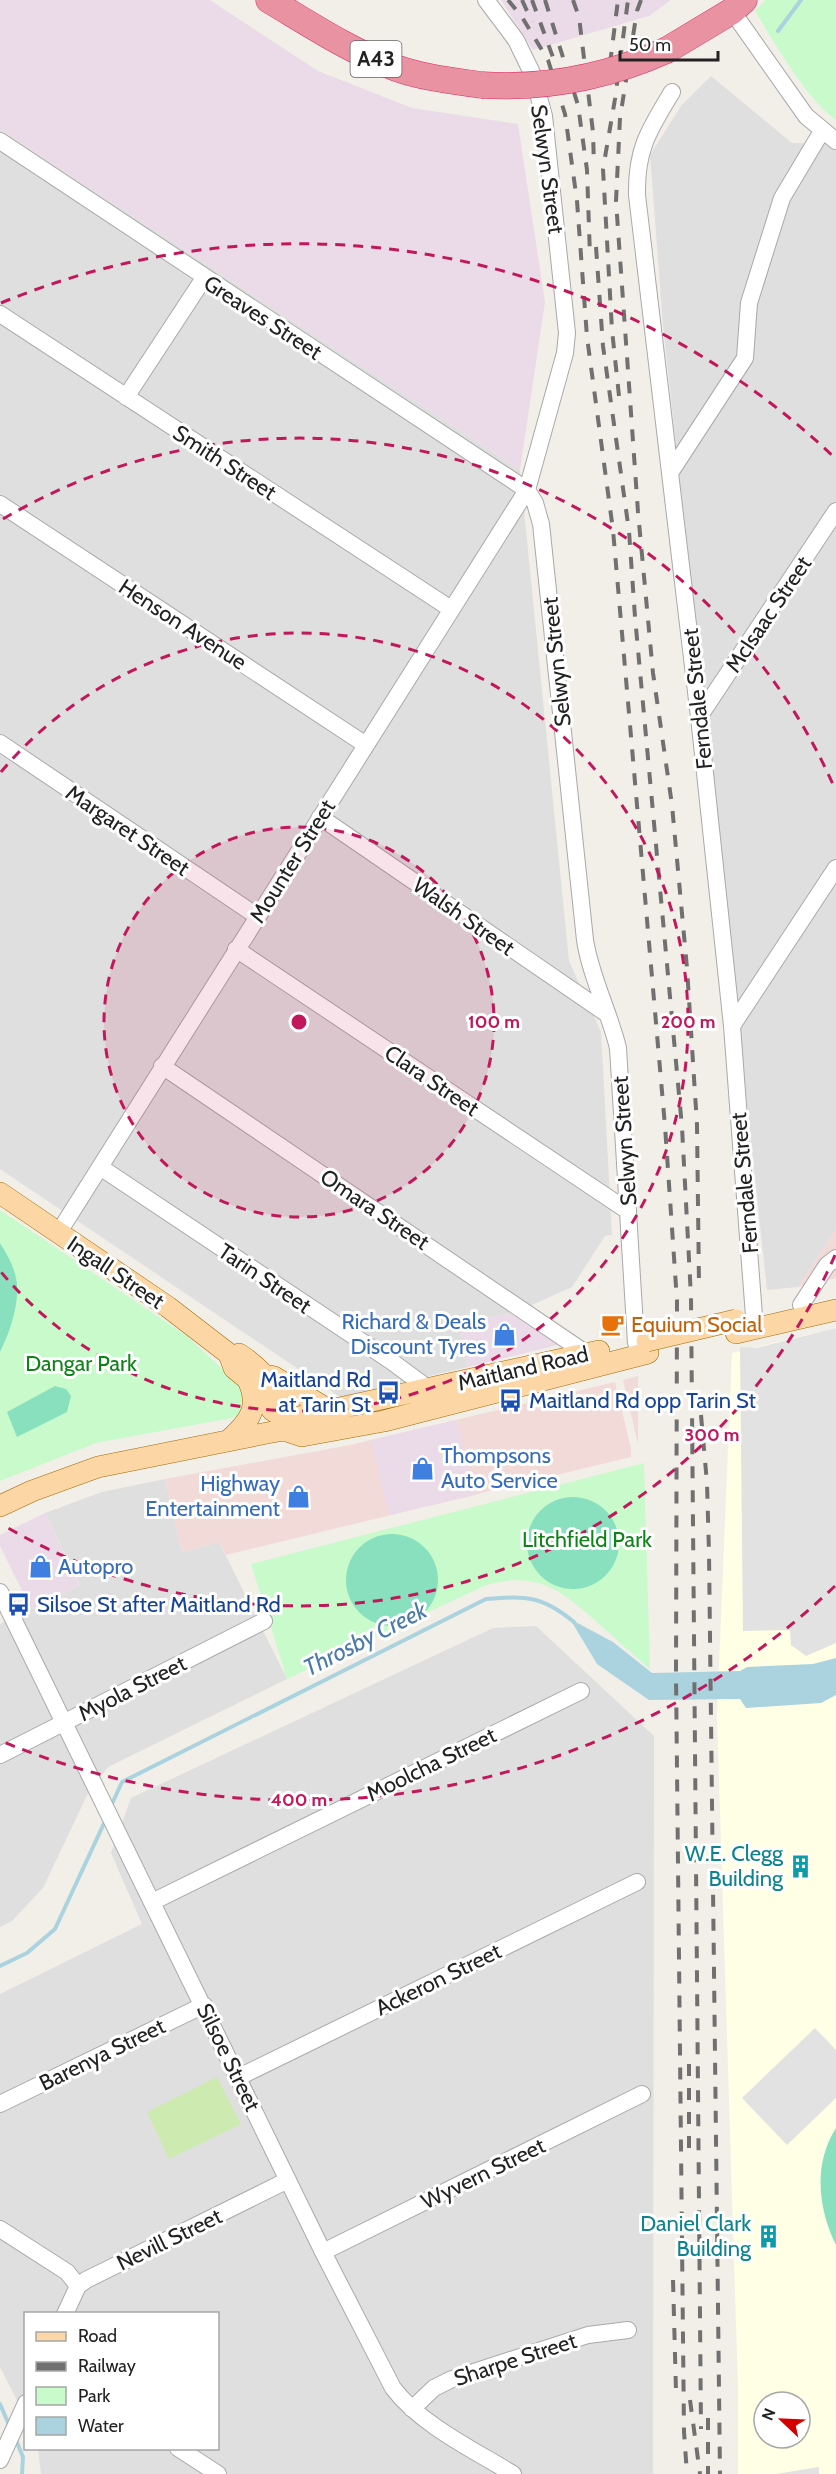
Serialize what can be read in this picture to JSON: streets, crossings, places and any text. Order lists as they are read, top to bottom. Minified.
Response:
{"streets":{"highway":["A43"],"main road":["Ingall Street","Maitland Road"],"street":["Selwyn Street","Greaves Street","Smith Street","McIsaac Street","Henson Avenue","Ferndale Street","Margaret Street","Mounter Street","Walsh Street","Clara Street","Omara Street","Tarin Street","Myola Street","Moolcha Street","Ackeron Street","Barenya Street","Silsoe Street","Wyvern Street","Nevill Street","Sharpe Street"]},"crossings":[["Selwyn Street","Greaves Street"],["Selwyn Street","Mounter Street"],["Selwyn Street","Walsh Street"],["Selwyn Street","Clara Street"],["Selwyn Street","Maitland Road"],["Greaves Street","Mounter Street"],["Smith Street","Mounter Street"],["McIsaac Street","Ferndale Street"],["Henson Avenue","Mounter Street"],["Ferndale Street","Maitland Road"],["Margaret Street","Mounter Street"],["Mounter Street","Walsh Street"],["Mounter Street","Clara Street"],["Mounter Street","Omara Street"],["Mounter Street","Ingall Street"],["Mounter Street","Tarin Street"],["Omara Street","Maitland Road"],["Ingall Street","Maitland Road"],["Tarin Street","Maitland Road"],["Myola Street","Silsoe Street"],["Moolcha Street","Silsoe Street"],["Ackeron Street","Silsoe Street"],["Barenya Street","Silsoe Street"],["Silsoe Street","Wyvern Street"],["Silsoe Street","Nevill Street"],["Silsoe Street","Sharpe Street"]],"water":["Throsby Creek"],"parks":["Dangar Park","Litchfield Park"],"places":{"cafe":["Equium Social"],"shop":["Richard & Deals Discount Tyres","Thompsons Auto Service","Highway Entertainment","Autopro"],"bus stop":["Maitland Rd at Tarin St","Maitland Rd opp Tarin St","Silsoe St after Maitland Rd"],"building":["W.E. Clegg Building","Daniel Clark Building"]},"legend":["Road","Railway","Park","Water"],"scale_bar":"50 m","north":"top left","rings":["100 m","200 m","300 m","400 m"]}
